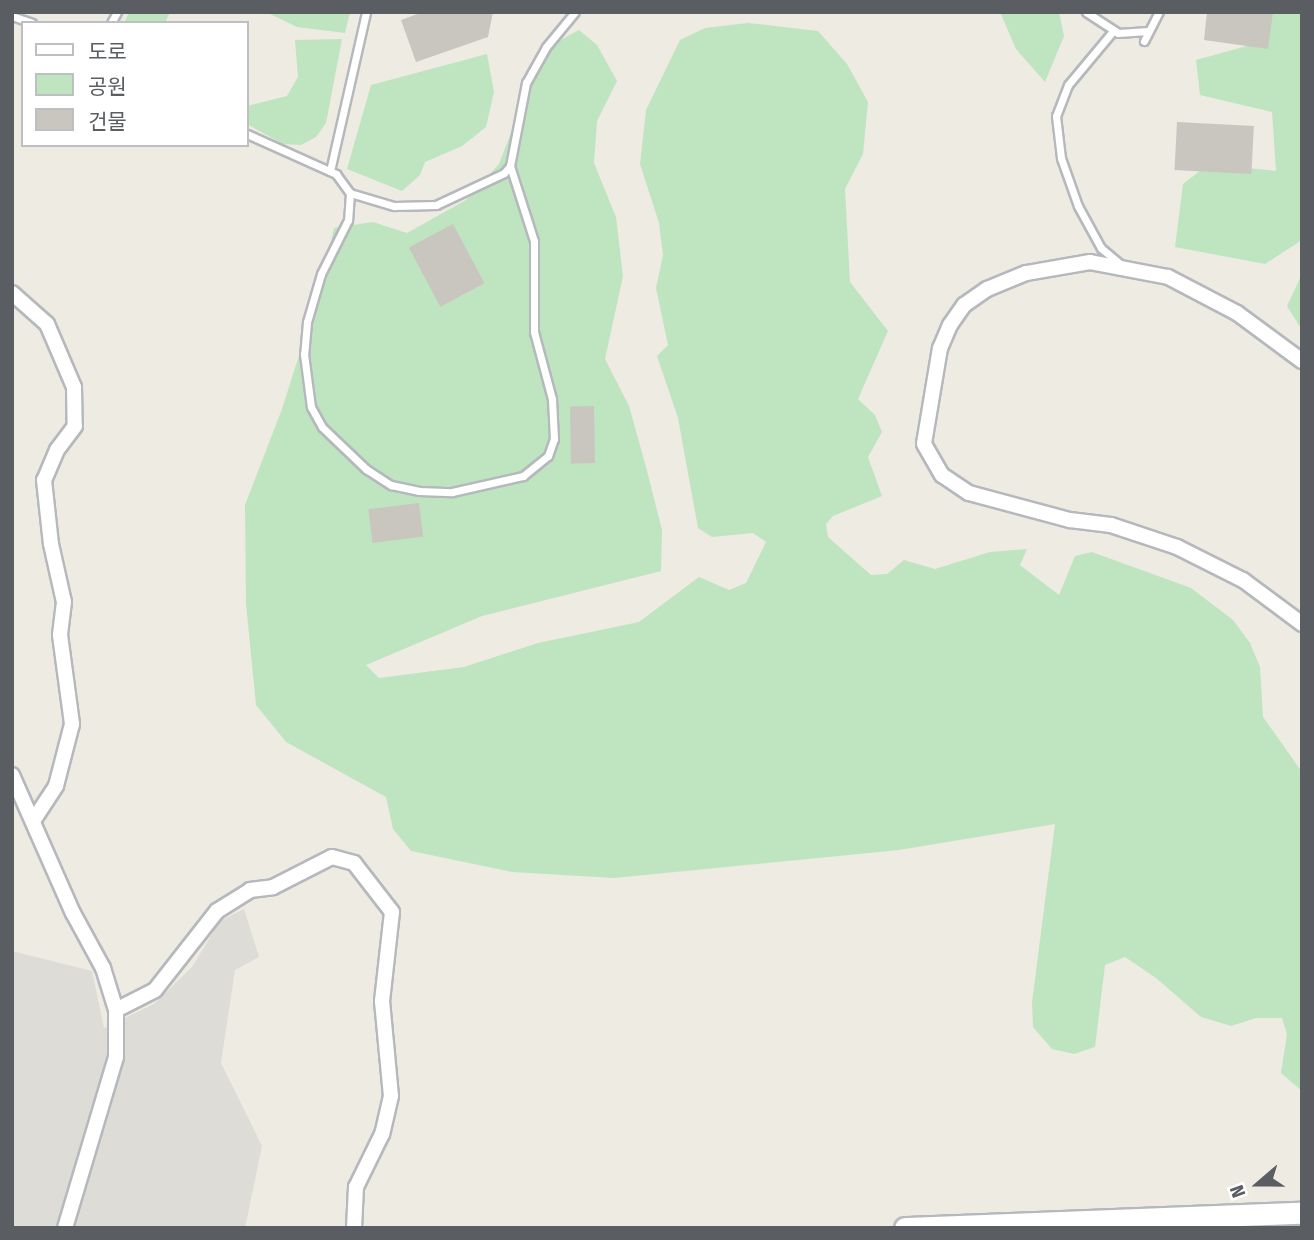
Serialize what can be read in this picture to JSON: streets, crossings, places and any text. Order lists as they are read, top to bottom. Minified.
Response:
{"legend":["도로","공원","건물"],"north":"left"}
